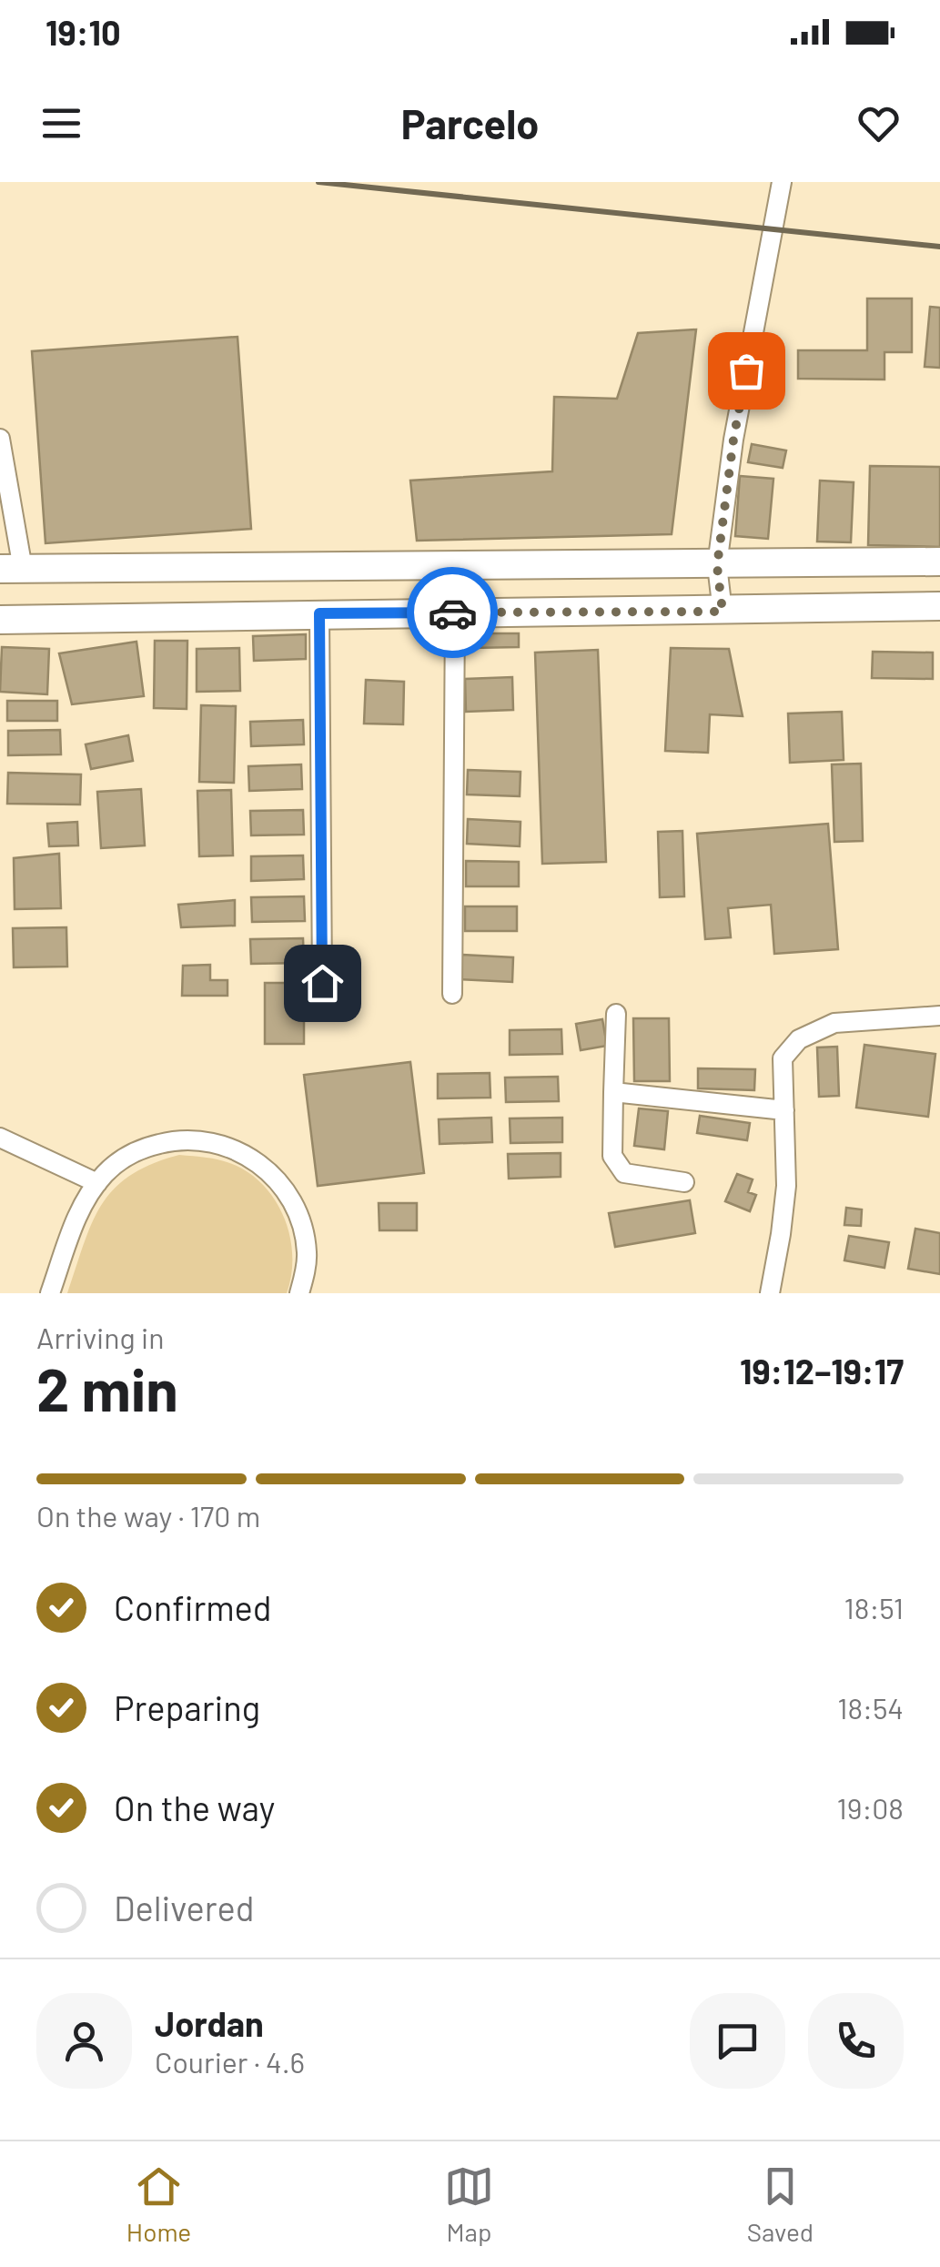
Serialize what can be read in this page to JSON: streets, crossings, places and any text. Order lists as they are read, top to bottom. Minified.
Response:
{"page":{"status":"19:10","header":"Parcelo","heading":["2 min","Arriving in","19:12–19:17"],"panel":["Jordan","Courier · 4.6"],"bar":"On the way · 170 m","list":[["Confirmed","18:51"],["Preparing","18:54"],["On the way","19:08"],"Delivered"],"tabs":["Home","Map","Saved"]}}
